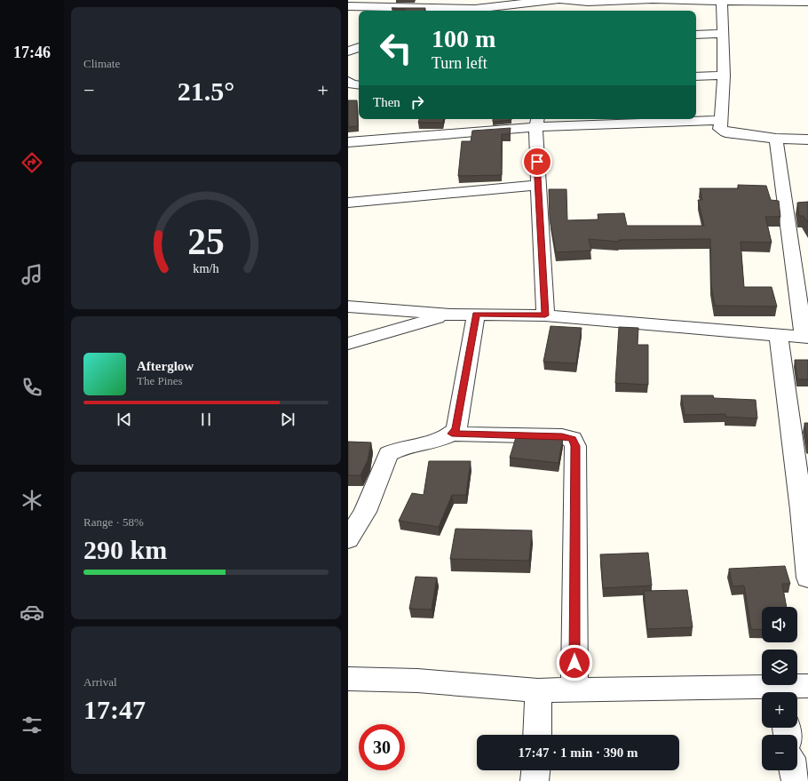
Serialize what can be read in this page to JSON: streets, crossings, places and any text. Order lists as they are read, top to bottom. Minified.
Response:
{"page":{"tabs":"17:46","tile":["Climate",["Range · 58%","290 km"],["Arrival","17:47"]],"turn":["100 m","Turn left"],"heat":["−","21.5°","+"],"then":"Then","song":["Afterglow","The Pines"],"map_buttons":["+","−"],"limit":"30","trip":"17:47 · 1 min · 390 m","gauge":["25","km/h"]}}
